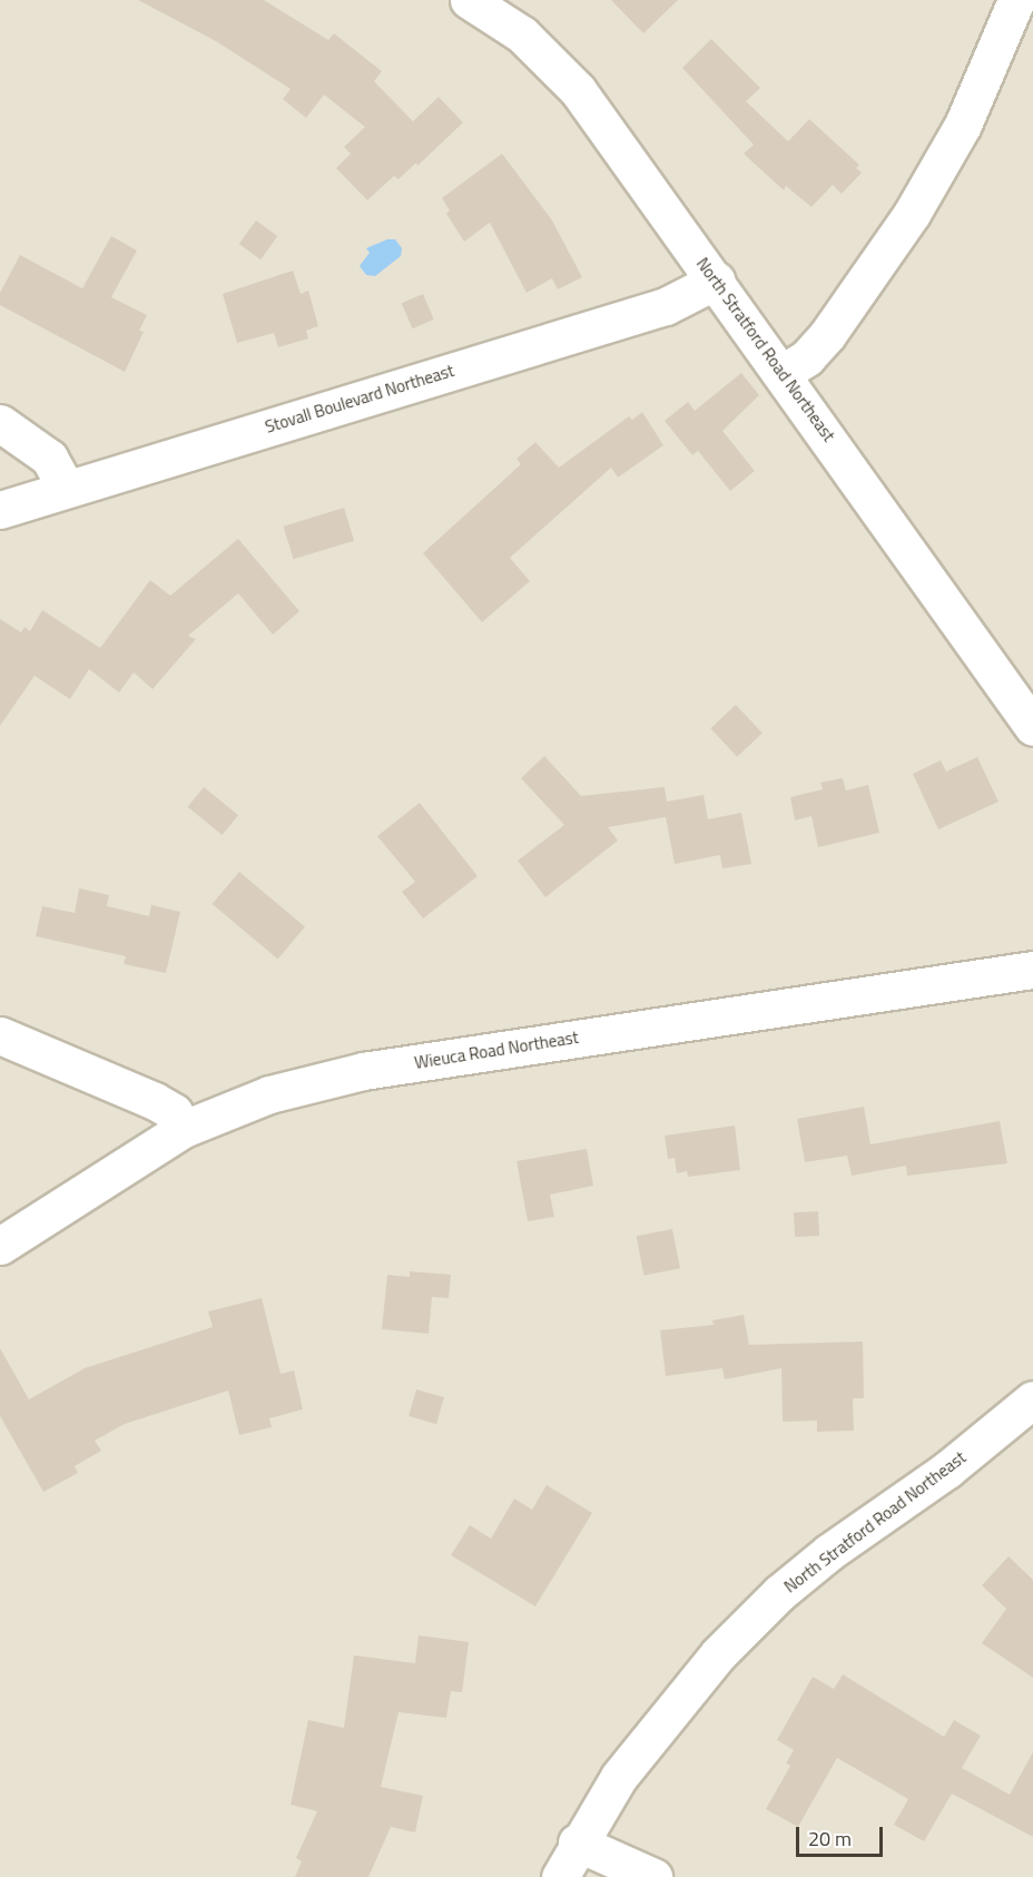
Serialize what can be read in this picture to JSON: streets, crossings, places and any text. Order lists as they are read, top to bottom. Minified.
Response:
{"streets":{"street":["North Stratford Road Northeast","Stovall Boulevard Northeast","Wieuca Road Northeast"]},"crossings":[["North Stratford Road Northeast","Stovall Boulevard Northeast"]],"scale_bar":"20 m"}
